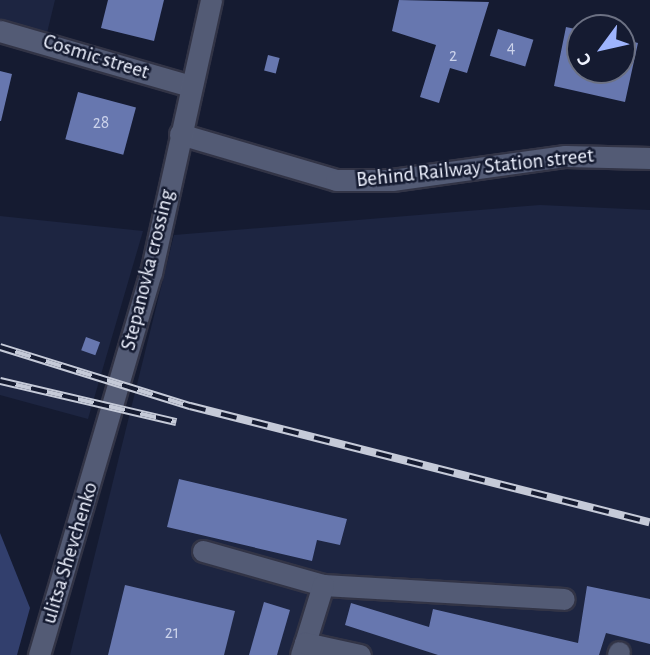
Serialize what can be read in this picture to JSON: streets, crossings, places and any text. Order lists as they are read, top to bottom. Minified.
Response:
{"streets":{"street":["Cosmic street","Behind Railway Station street","Stepanovka crossing","ulitsa Shevchenko"]},"crossings":[["Cosmic street","Stepanovka crossing"],["Behind Railway Station street","Stepanovka crossing"],["Stepanovka crossing","ulitsa Shevchenko"]],"house_numbers":["4","2","28","21"],"north":"bottom left"}
